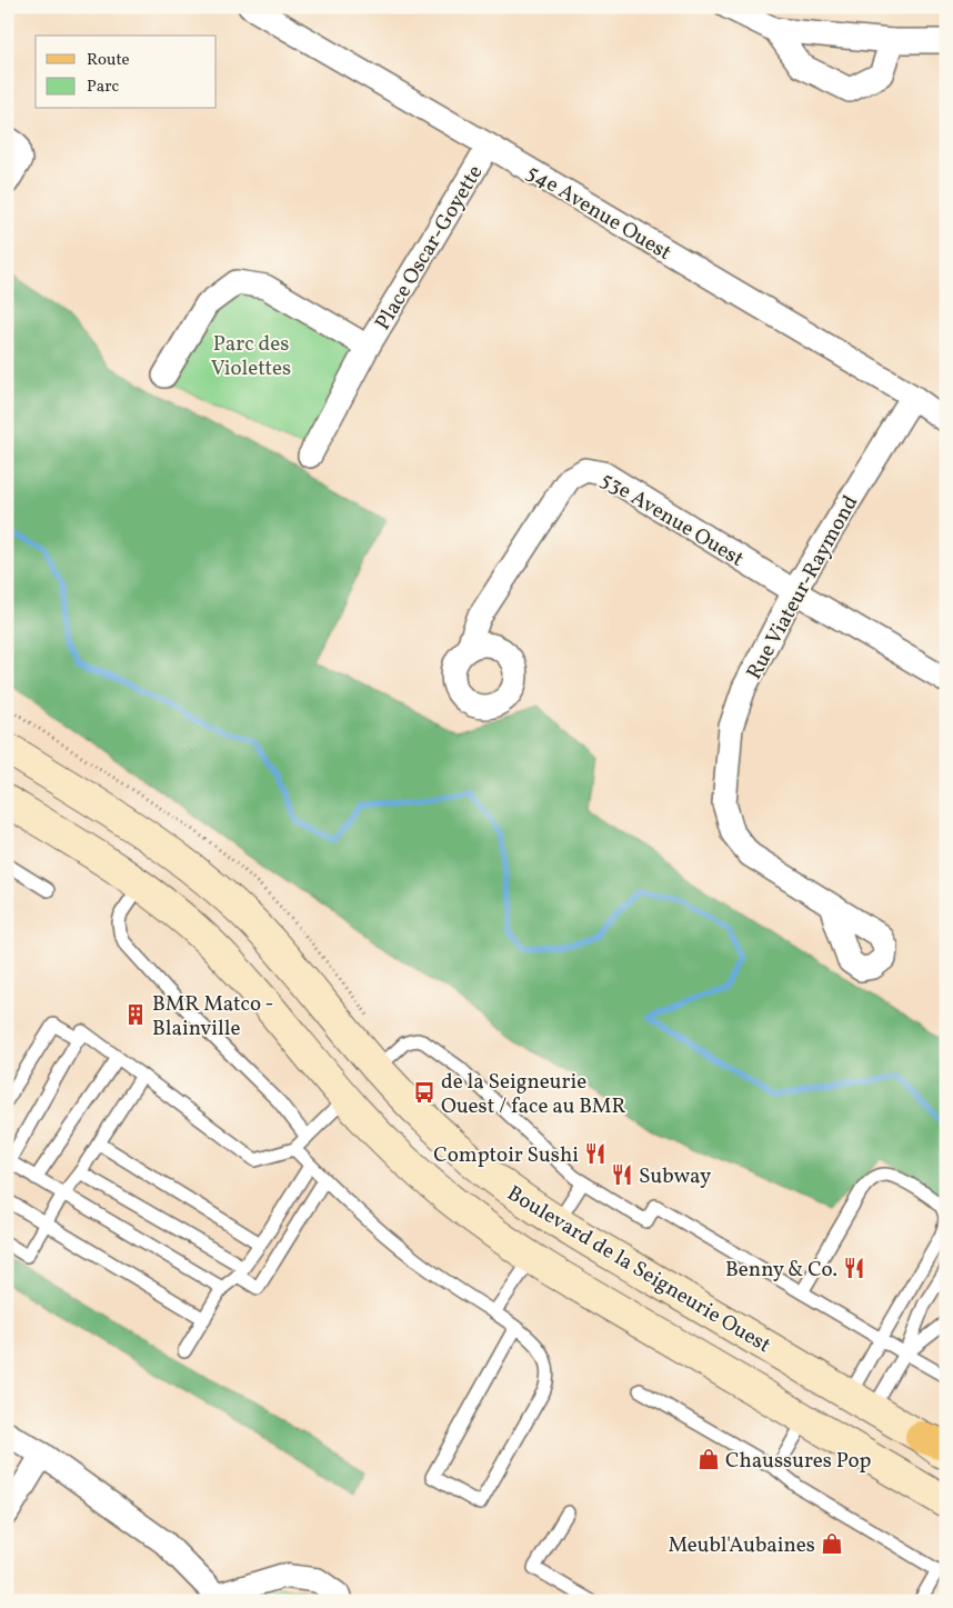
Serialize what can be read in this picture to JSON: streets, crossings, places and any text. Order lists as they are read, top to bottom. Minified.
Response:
{"streets":{"main road":["Boulevard de la Seigneurie Ouest"],"street":["54e Avenue Ouest","Place Oscar-Goyette","53e Avenue Ouest","Rue Viateur-Raymond"]},"crossings":[["54e Avenue Ouest","Place Oscar-Goyette"],["54e Avenue Ouest","Rue Viateur-Raymond"],["53e Avenue Ouest","Rue Viateur-Raymond"]],"parks":["Parc des Violettes"],"places":{"building":["BMR Matco - Blainville"],"bus stop":["de la Seigneurie Ouest / face au BMR"],"restaurant":["Comptoir Sushi","Subway","Benny & Co."],"shop":["Chaussures Pop","Meubl'Aubaines"]},"legend":["Route","Parc"]}
